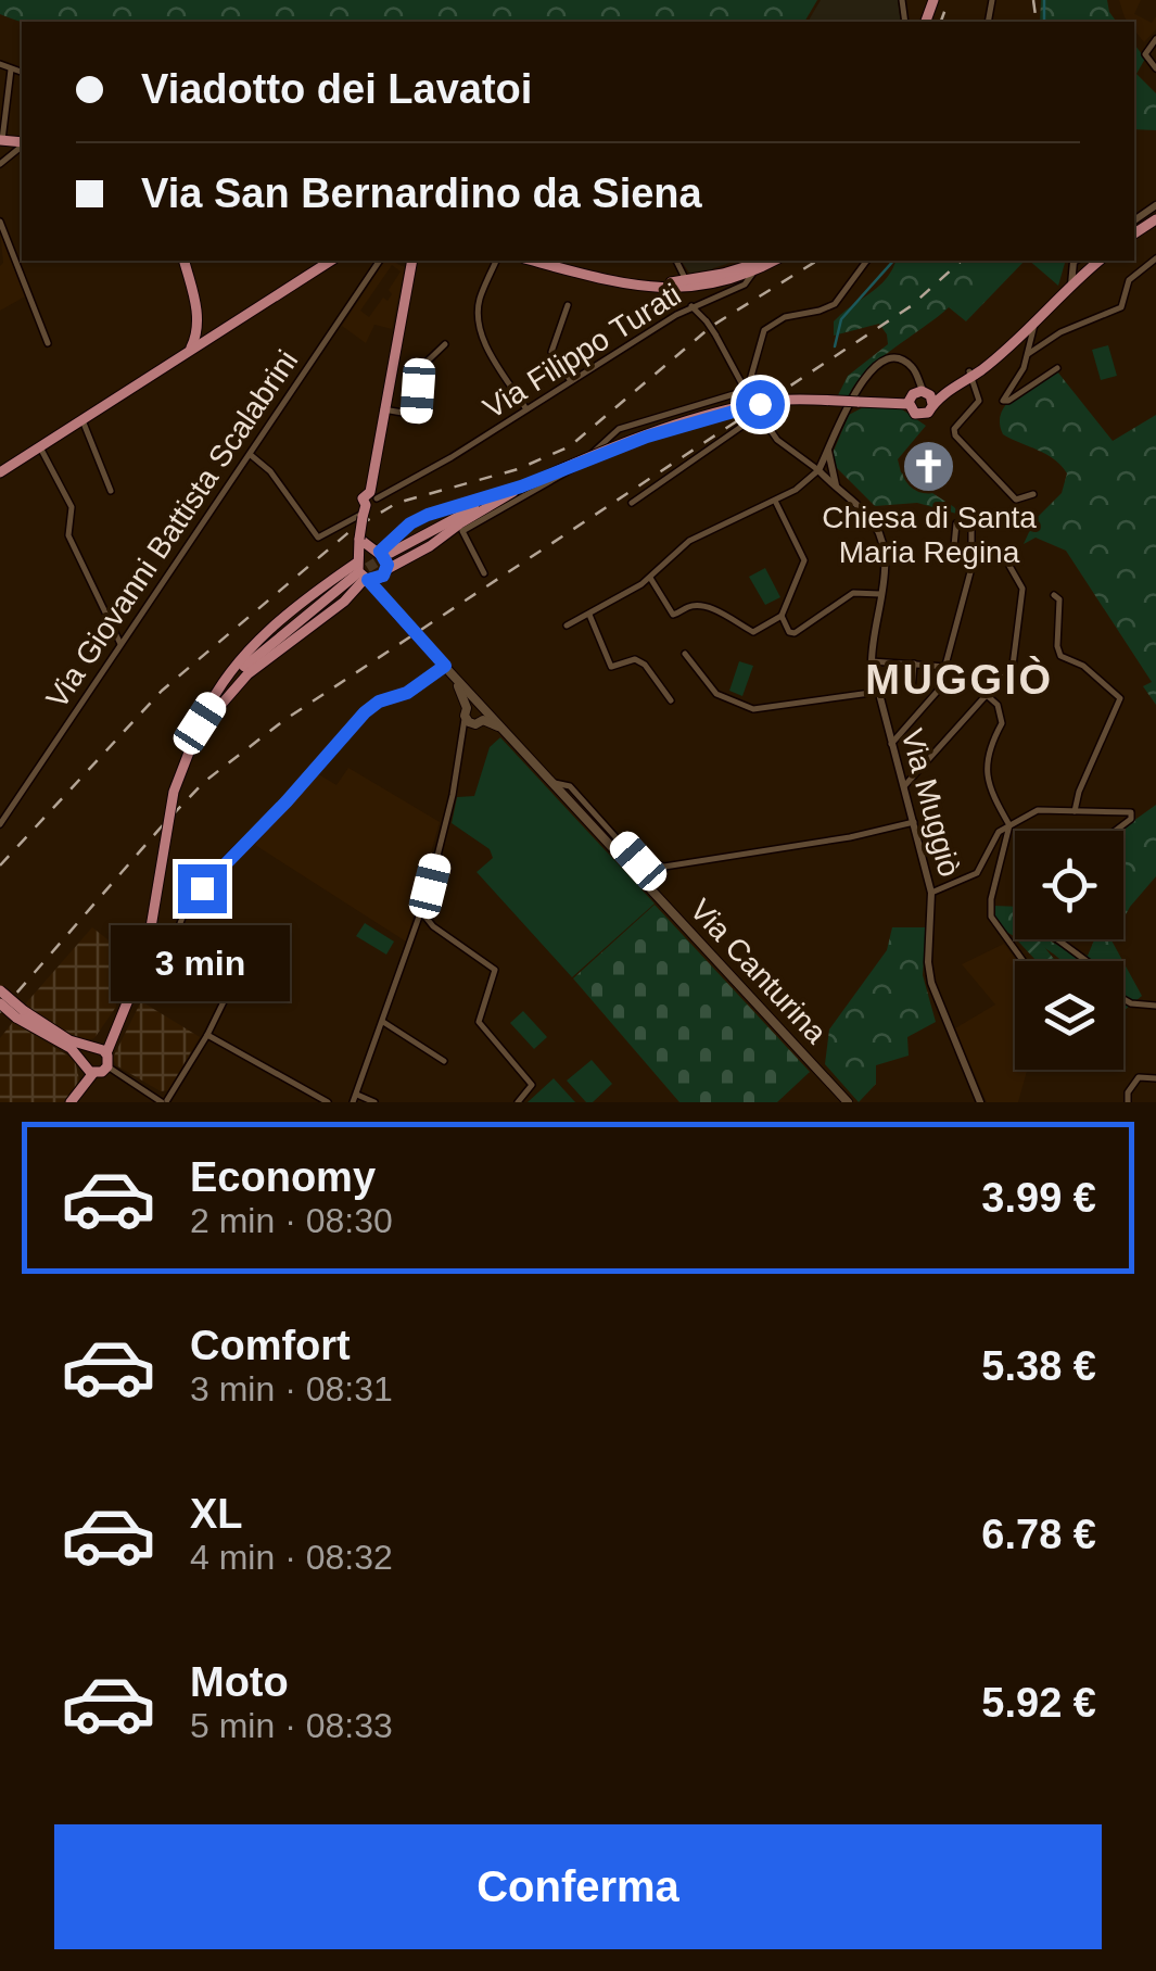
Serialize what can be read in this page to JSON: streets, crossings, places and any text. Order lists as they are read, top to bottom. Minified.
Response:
{"streets":{"main road":["Via Canturina"],"street":["Via Filippo Turati","Via Giovanni Battista Scalabrini","Via Muggiò"]},"crossings":[["Via Filippo Turati","Via Giovanni Battista Scalabrini"]],"districts":["MUGGIÒ"],"places":{"church":["Chiesa di Santa Maria Regina"]},"page":{"banner":["Viadotto dei Lavatoi","Via San Bernardino da Siena"],"bubble":"3 min","list":[{"name":"Economy","note":"2 min · 08:30","value":"3.99 €"},{"name":"Comfort","note":"3 min · 08:31","value":"5.38 €"},{"name":"XL","note":"4 min · 08:32","value":"6.78 €"},{"name":"Moto","note":"5 min · 08:33","value":"5.92 €"}],"buttons":"Conferma"}}
